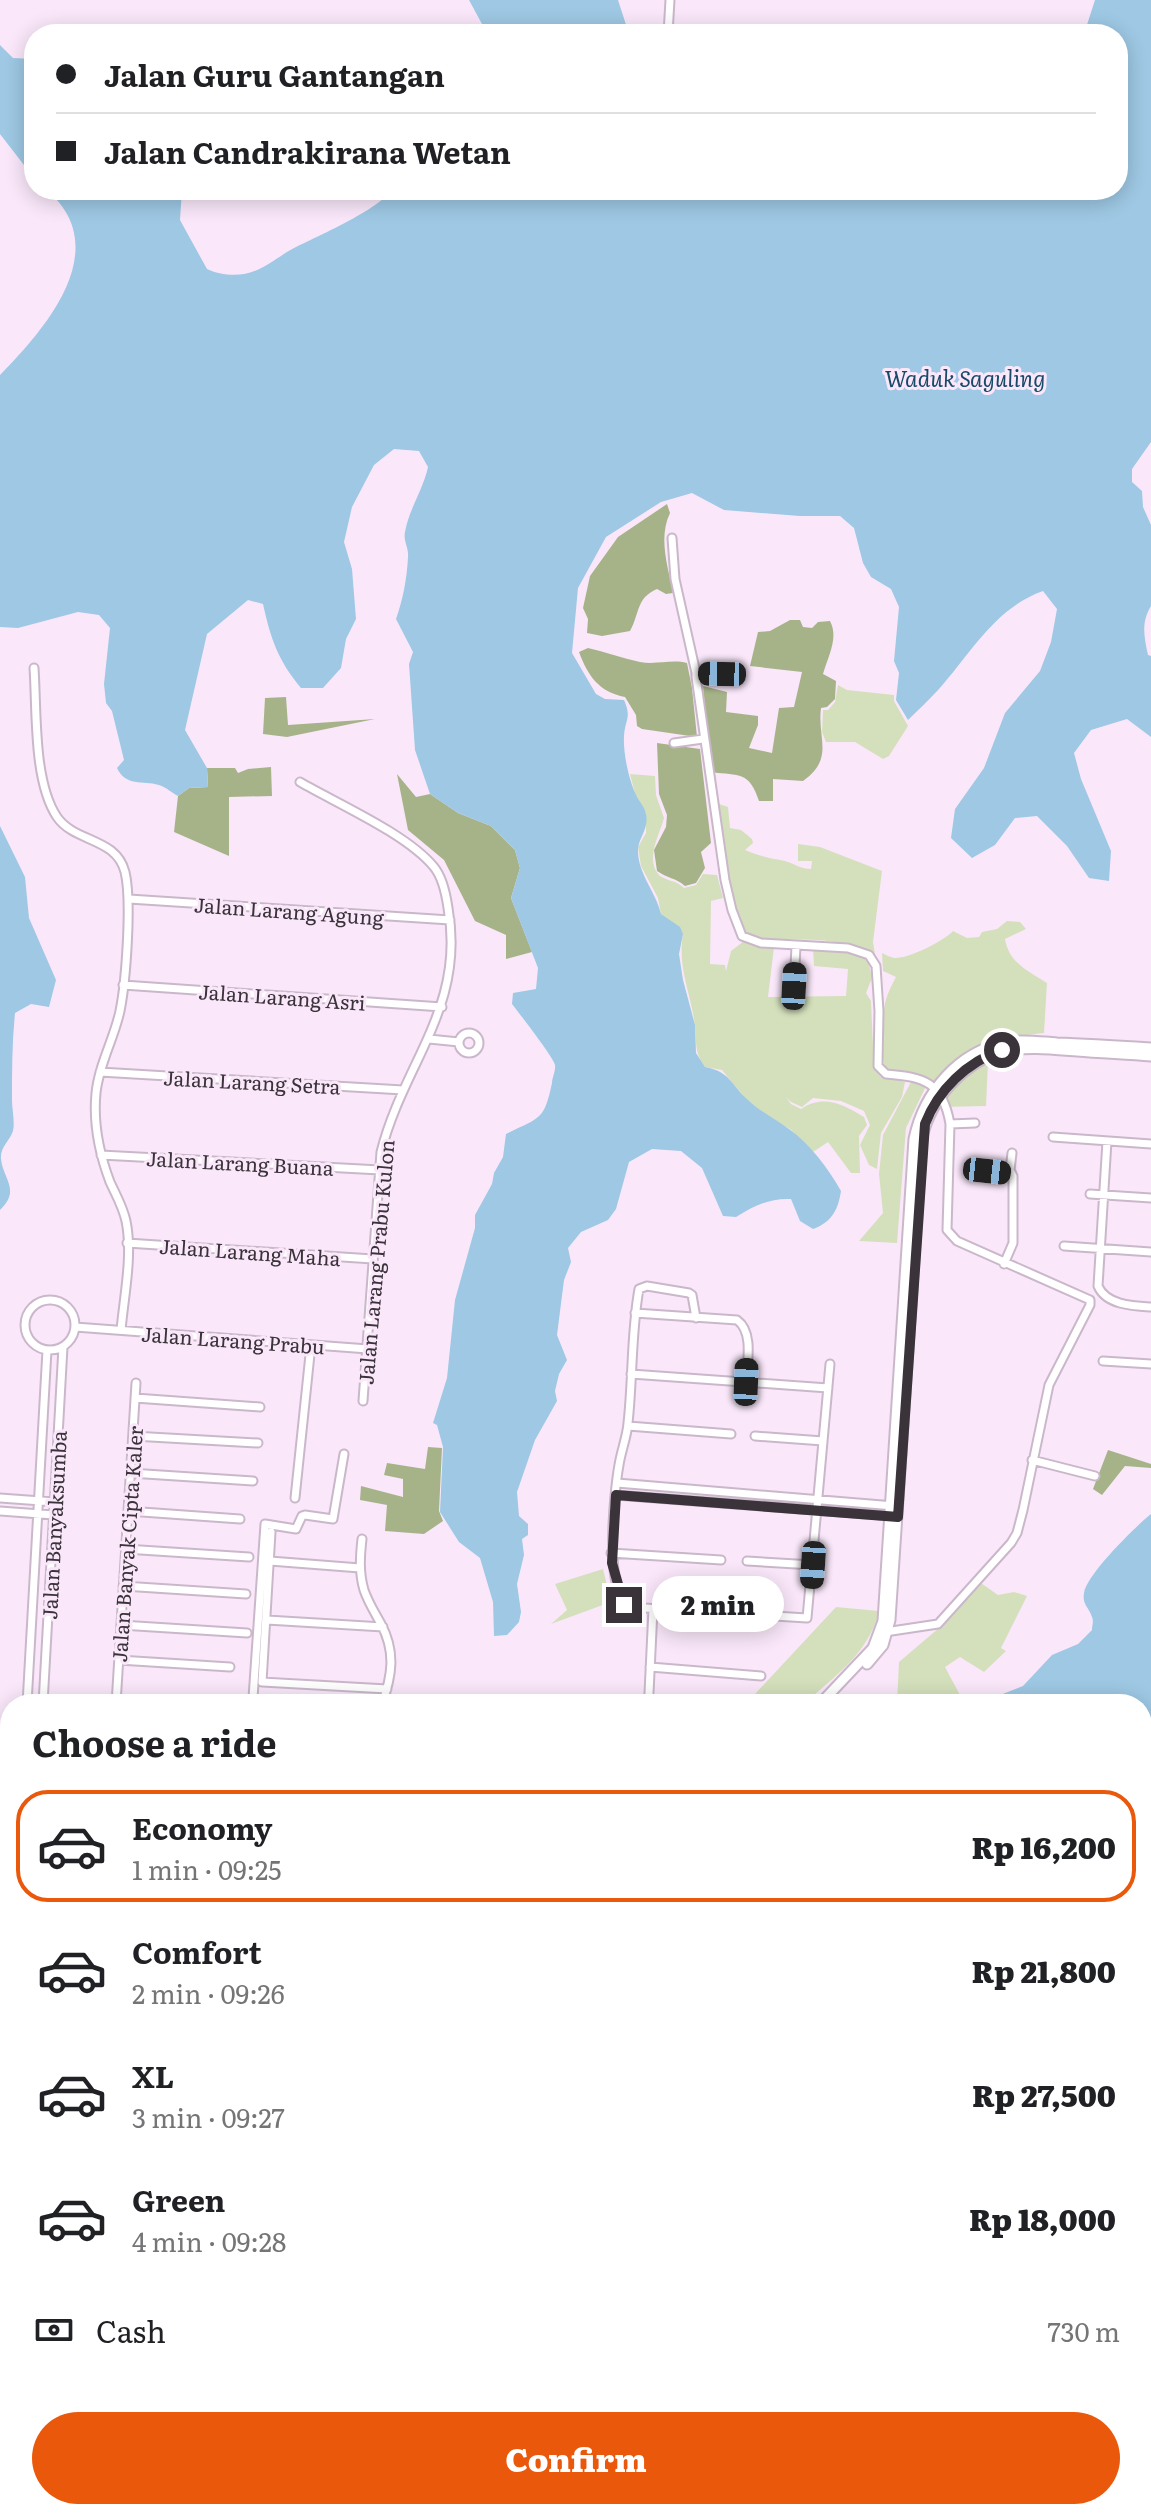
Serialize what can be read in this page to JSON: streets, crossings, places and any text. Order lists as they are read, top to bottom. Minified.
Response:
{"streets":{"street":["Jalan Larang Agung","Jalan Larang Asri","Jalan Larang Setra","Jalan Larang Buana","Jalan Larang Maha","Jalan Larang Prabu Kulon","Jalan Larang Prabu","Jalan Banyaksumba","Jalan Banyak Cipta Kaler"]},"crossings":[["Jalan Larang Agung","Jalan Larang Prabu Kulon"],["Jalan Larang Asri","Jalan Larang Prabu Kulon"],["Jalan Larang Setra","Jalan Larang Prabu Kulon"],["Jalan Larang Buana","Jalan Larang Prabu Kulon"],["Jalan Larang Maha","Jalan Larang Prabu Kulon"],["Jalan Larang Prabu Kulon","Jalan Larang Prabu"],["Jalan Larang Prabu","Jalan Banyaksumba"]],"water":["Waduk Saguling"],"page":{"banner":["Jalan Guru Gantangan","Jalan Candrakirana Wetan"],"bubble":"2 min","heading":"Choose a ride","list":[{"name":"Economy","note":"1 min · 09:25","value":"Rp 16,200"},{"name":"Comfort","note":"2 min · 09:26","value":"Rp 21,800"},{"name":"XL","note":"3 min · 09:27","value":"Rp 27,500"},{"name":"Green","note":"4 min · 09:28","value":"Rp 18,000"}],"pay":["Cash","730 m"],"buttons":"Confirm"}}
